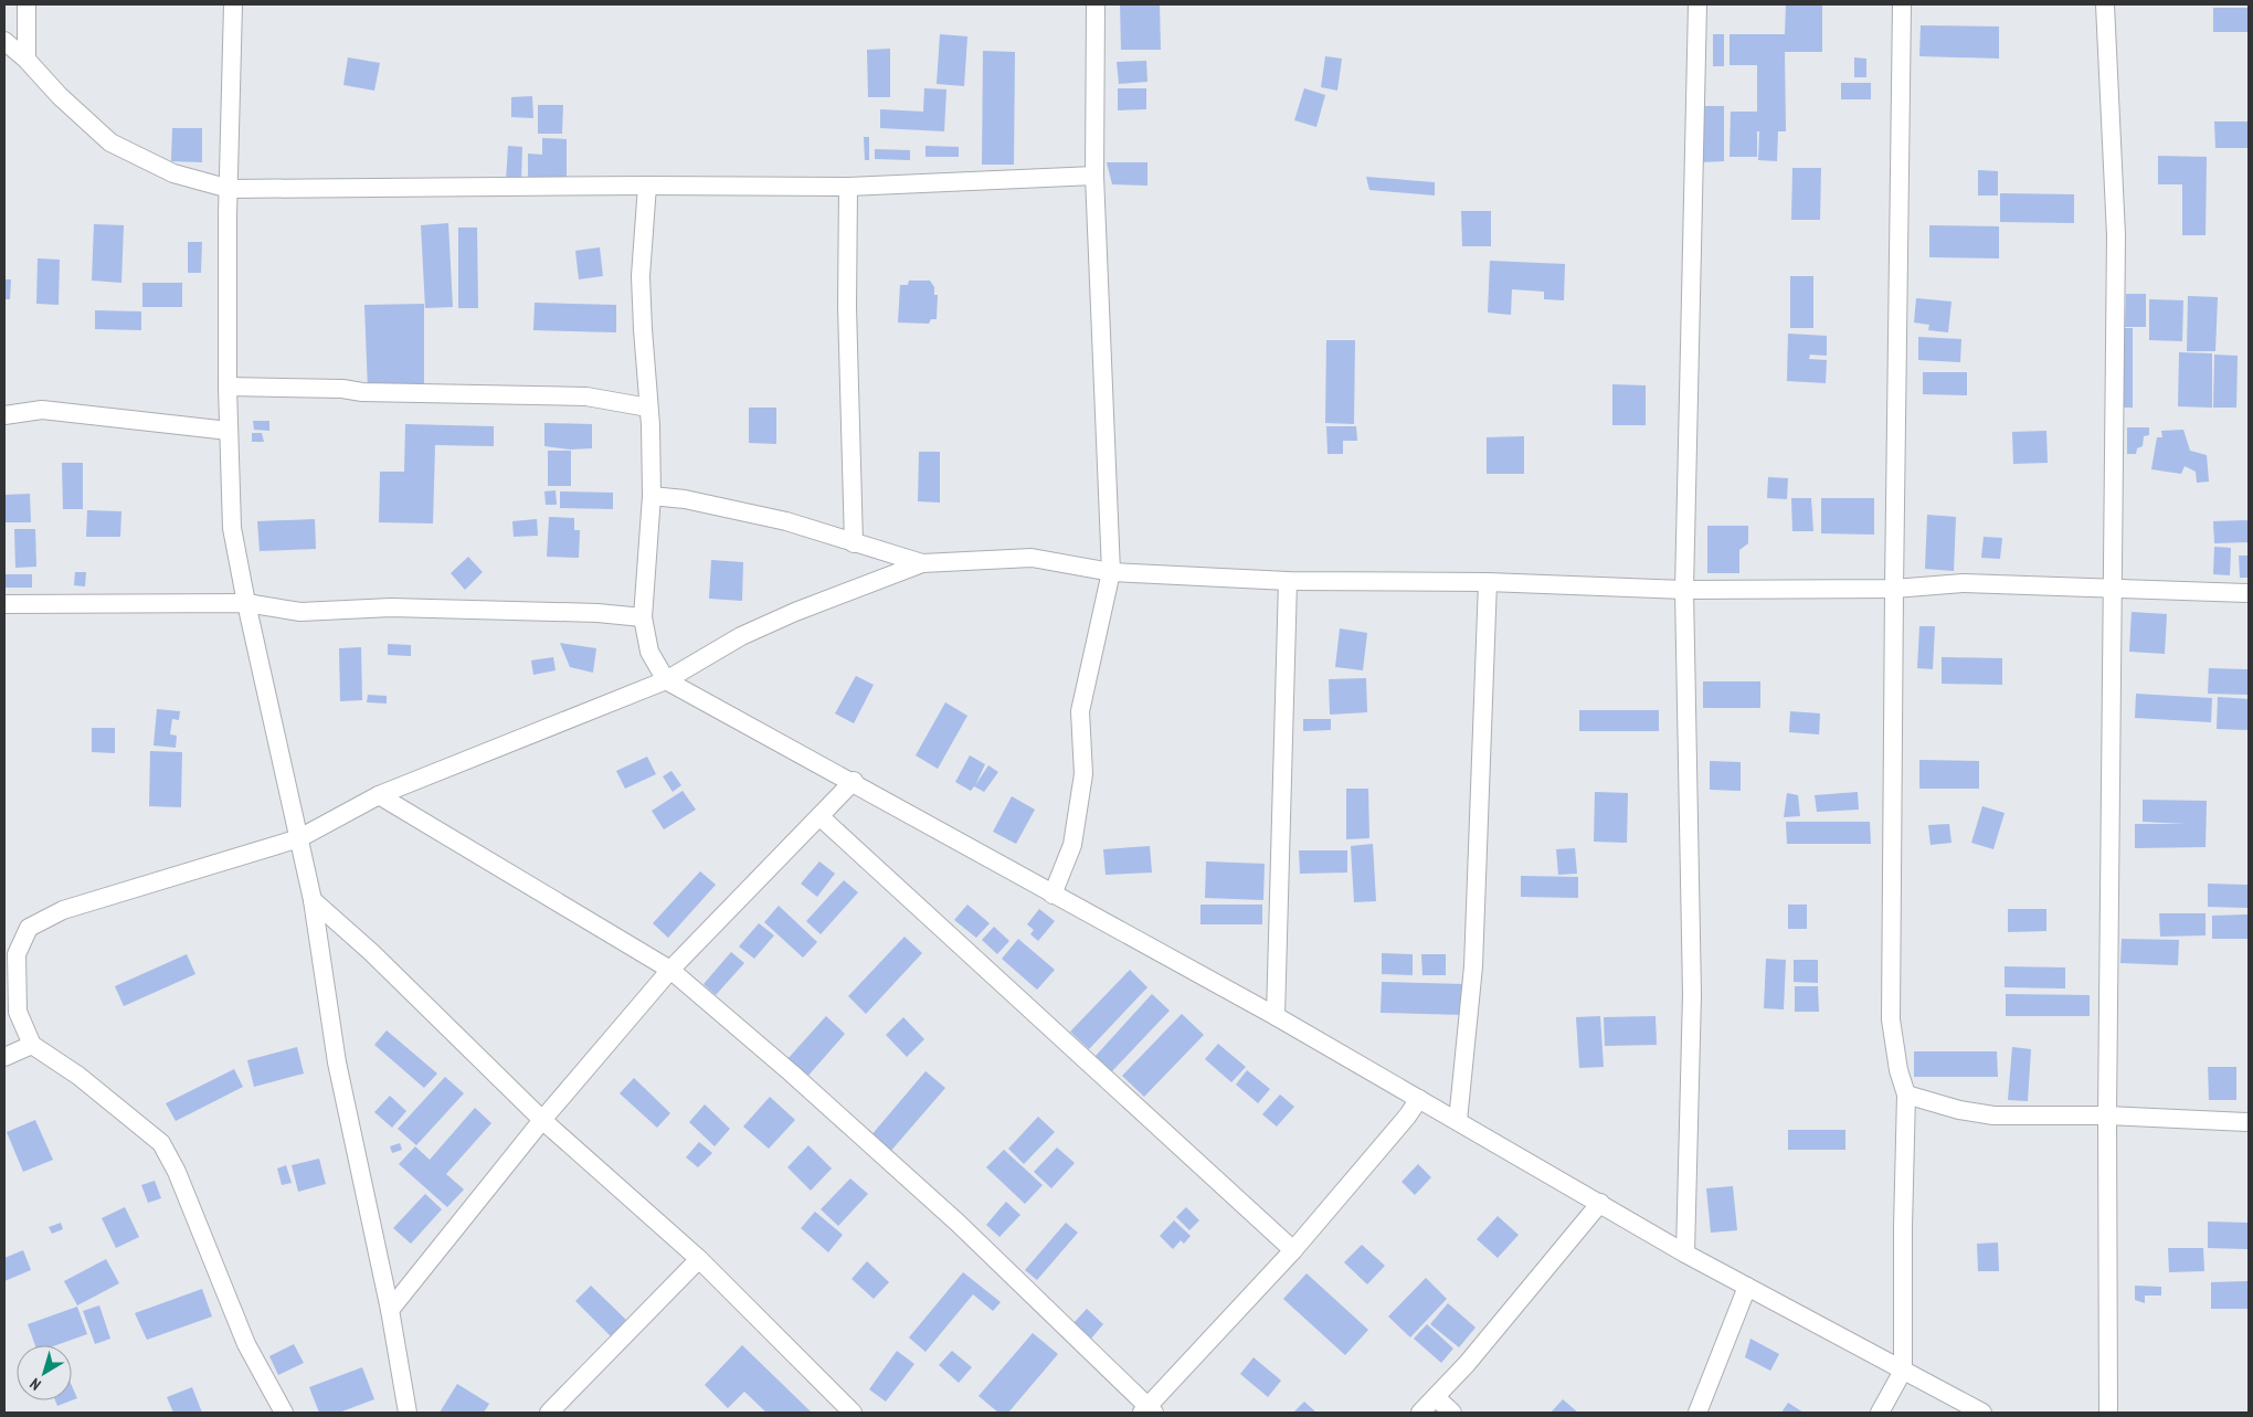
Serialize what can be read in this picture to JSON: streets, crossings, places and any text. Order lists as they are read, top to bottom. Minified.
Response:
{"north":"bottom left"}
